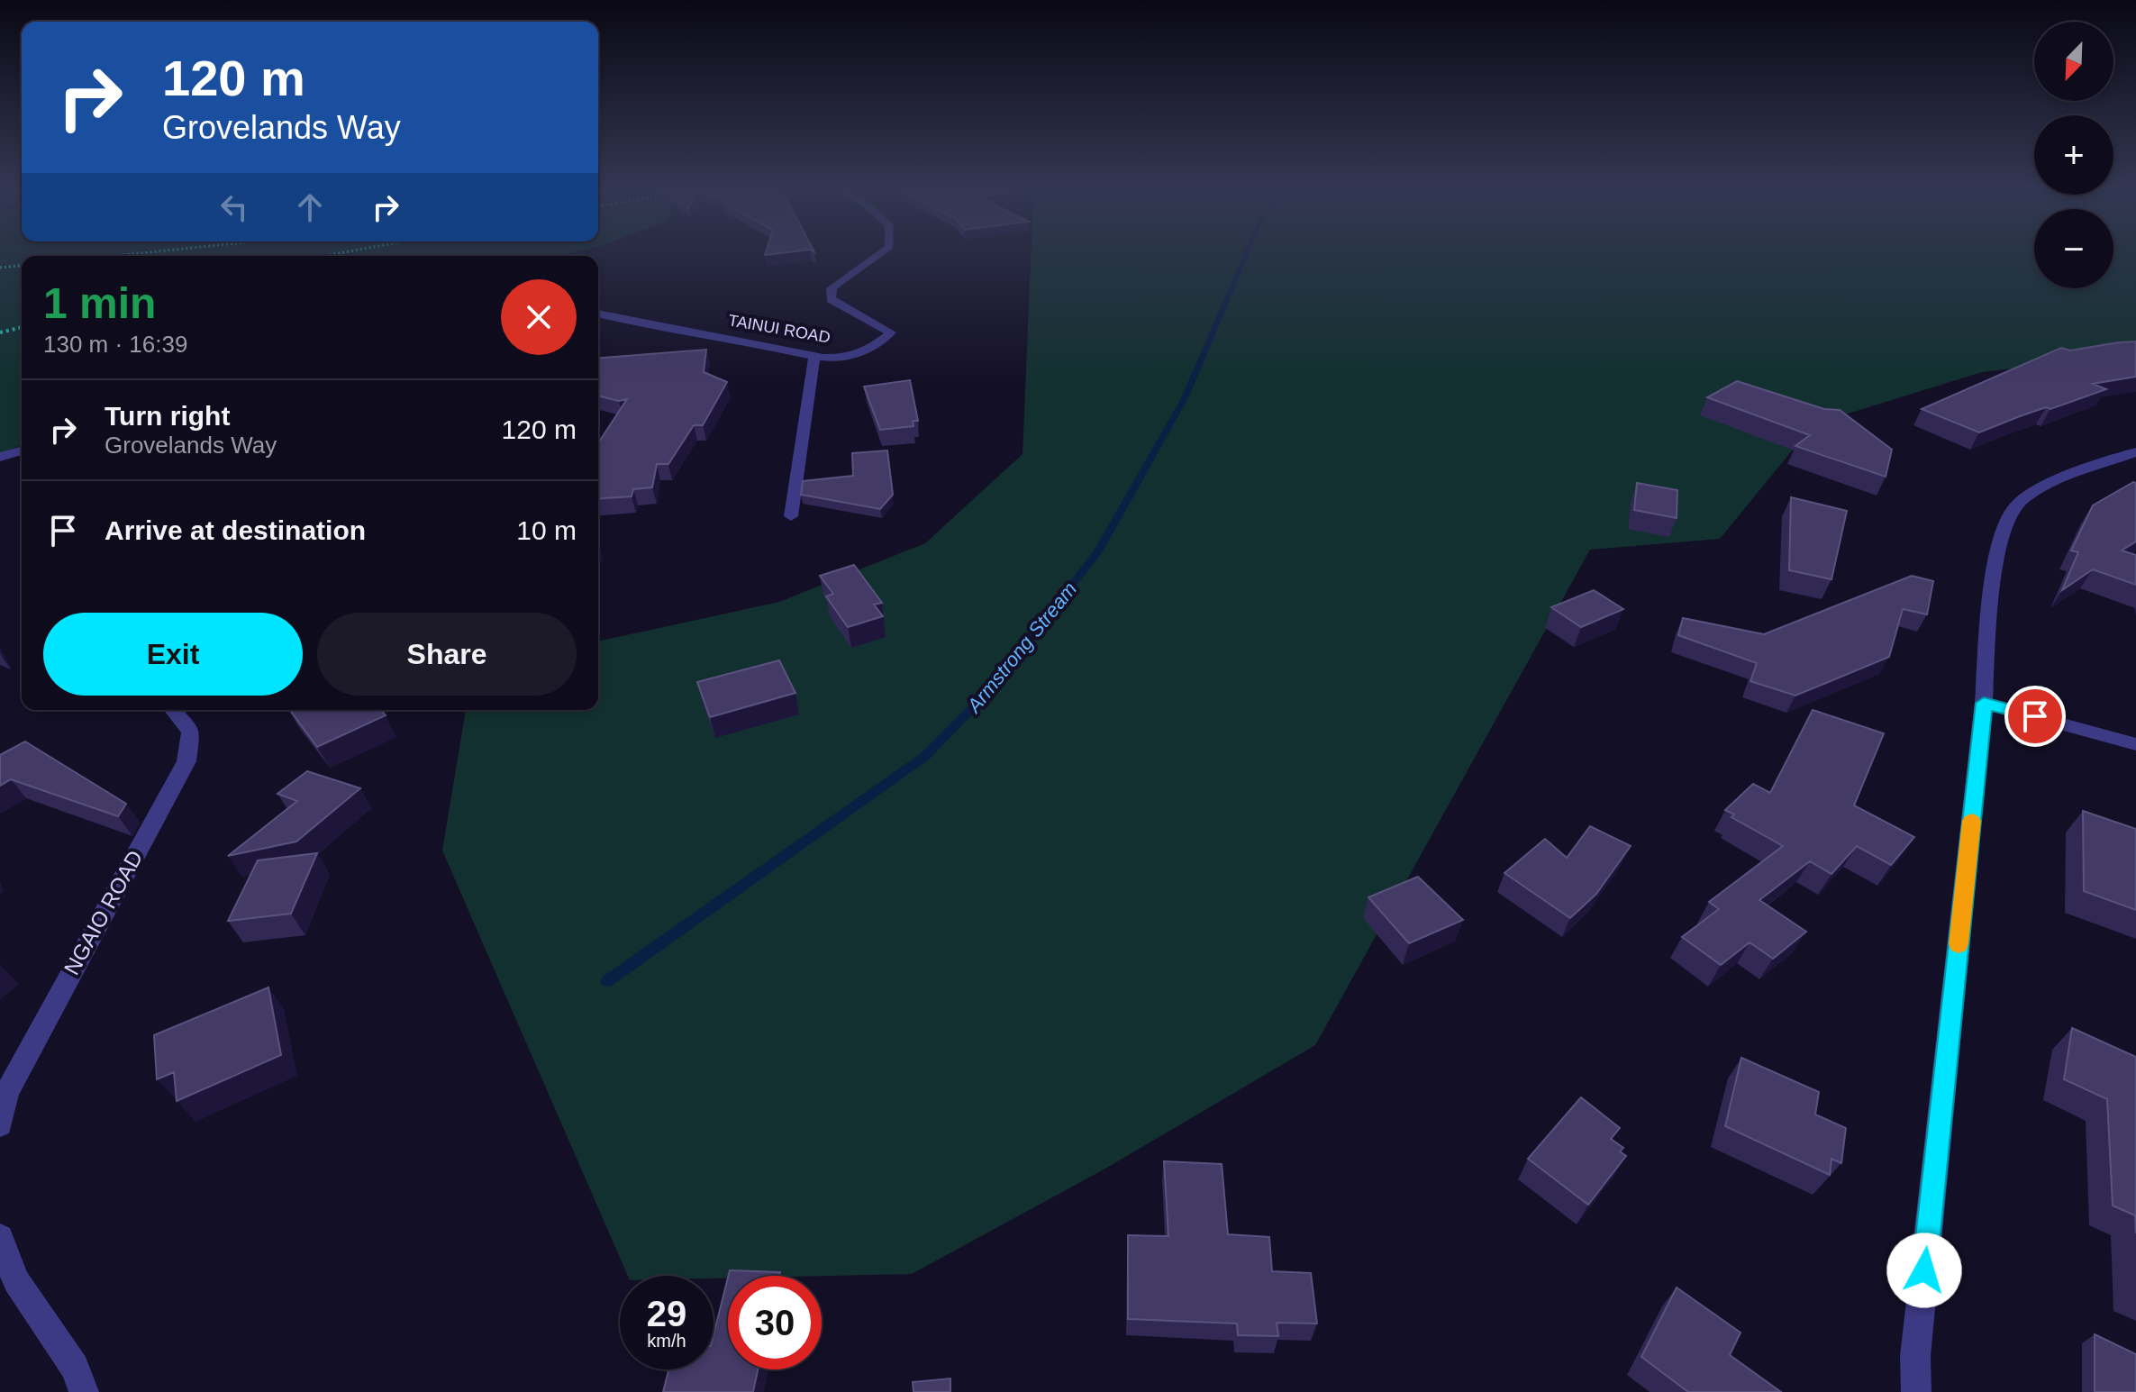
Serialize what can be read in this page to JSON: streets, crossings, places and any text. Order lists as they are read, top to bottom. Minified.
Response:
{"streets":{"street":["TAINUI ROAD","NGAIO ROAD"]},"water":["Armstrong Stream"],"north":"bottom left","page":{"map_buttons":["+","−"],"turn":["120 m","Grovelands Way"],"heading":["1 min","130 m · 16:39"],"list":[{"name":"Turn right","note":"Grovelands Way","value":"120 m"},{"name":"Arrive at destination","value":"10 m"}],"buttons":["Exit","Share"],"speed":"29 km/h","limit":"30"}}
